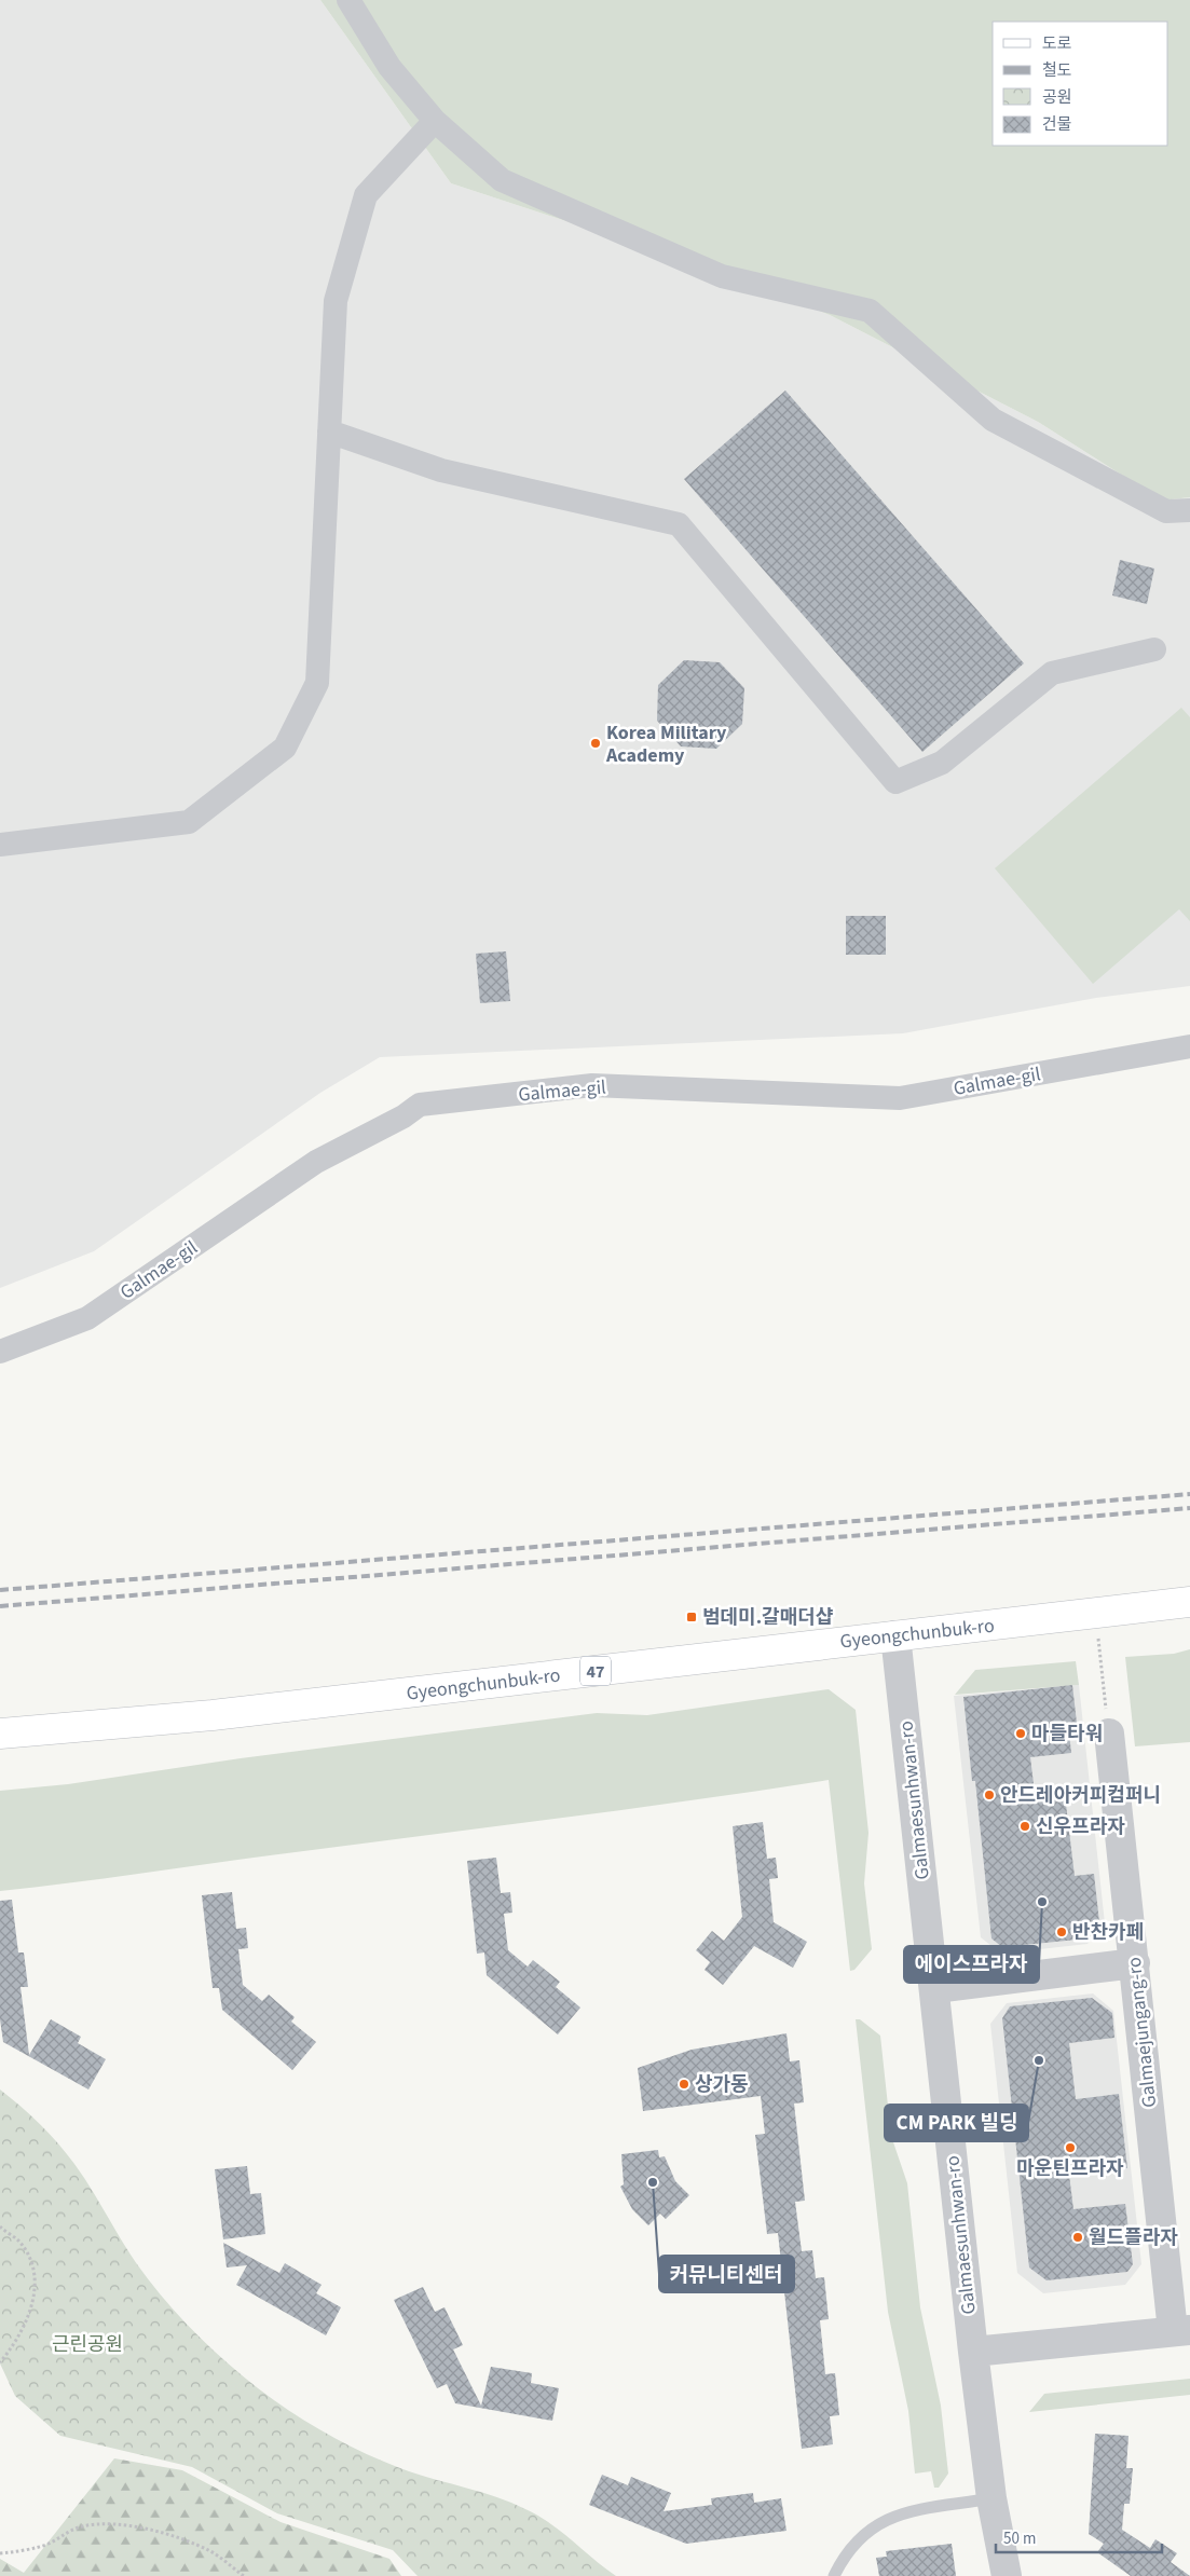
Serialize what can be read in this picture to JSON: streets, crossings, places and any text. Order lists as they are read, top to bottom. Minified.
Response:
{"streets":{"main road":["Gyeongchunbuk-ro","47"],"street":["Galmae-gil","Galmaesunhwan-ro","Galmaejungang-ro"]},"crossings":[["Gyeongchunbuk-ro","Galmaesunhwan-ro"],["Galmaesunhwan-ro","Galmaejungang-ro"]],"parks":["근린공원"],"places":{"other":["Korea Military Academy","마들타워","안드레아커피컴퍼니","신우프라자","에이스프라자","반찬카페","CM PARK 빌딩","상가동","마운틴프라자","커뮤니티센터","월드플라자"],"transit":["범데미.갈매더샵"]},"legend":["도로","철도","공원","건물"],"scale_bar":"50 m"}
